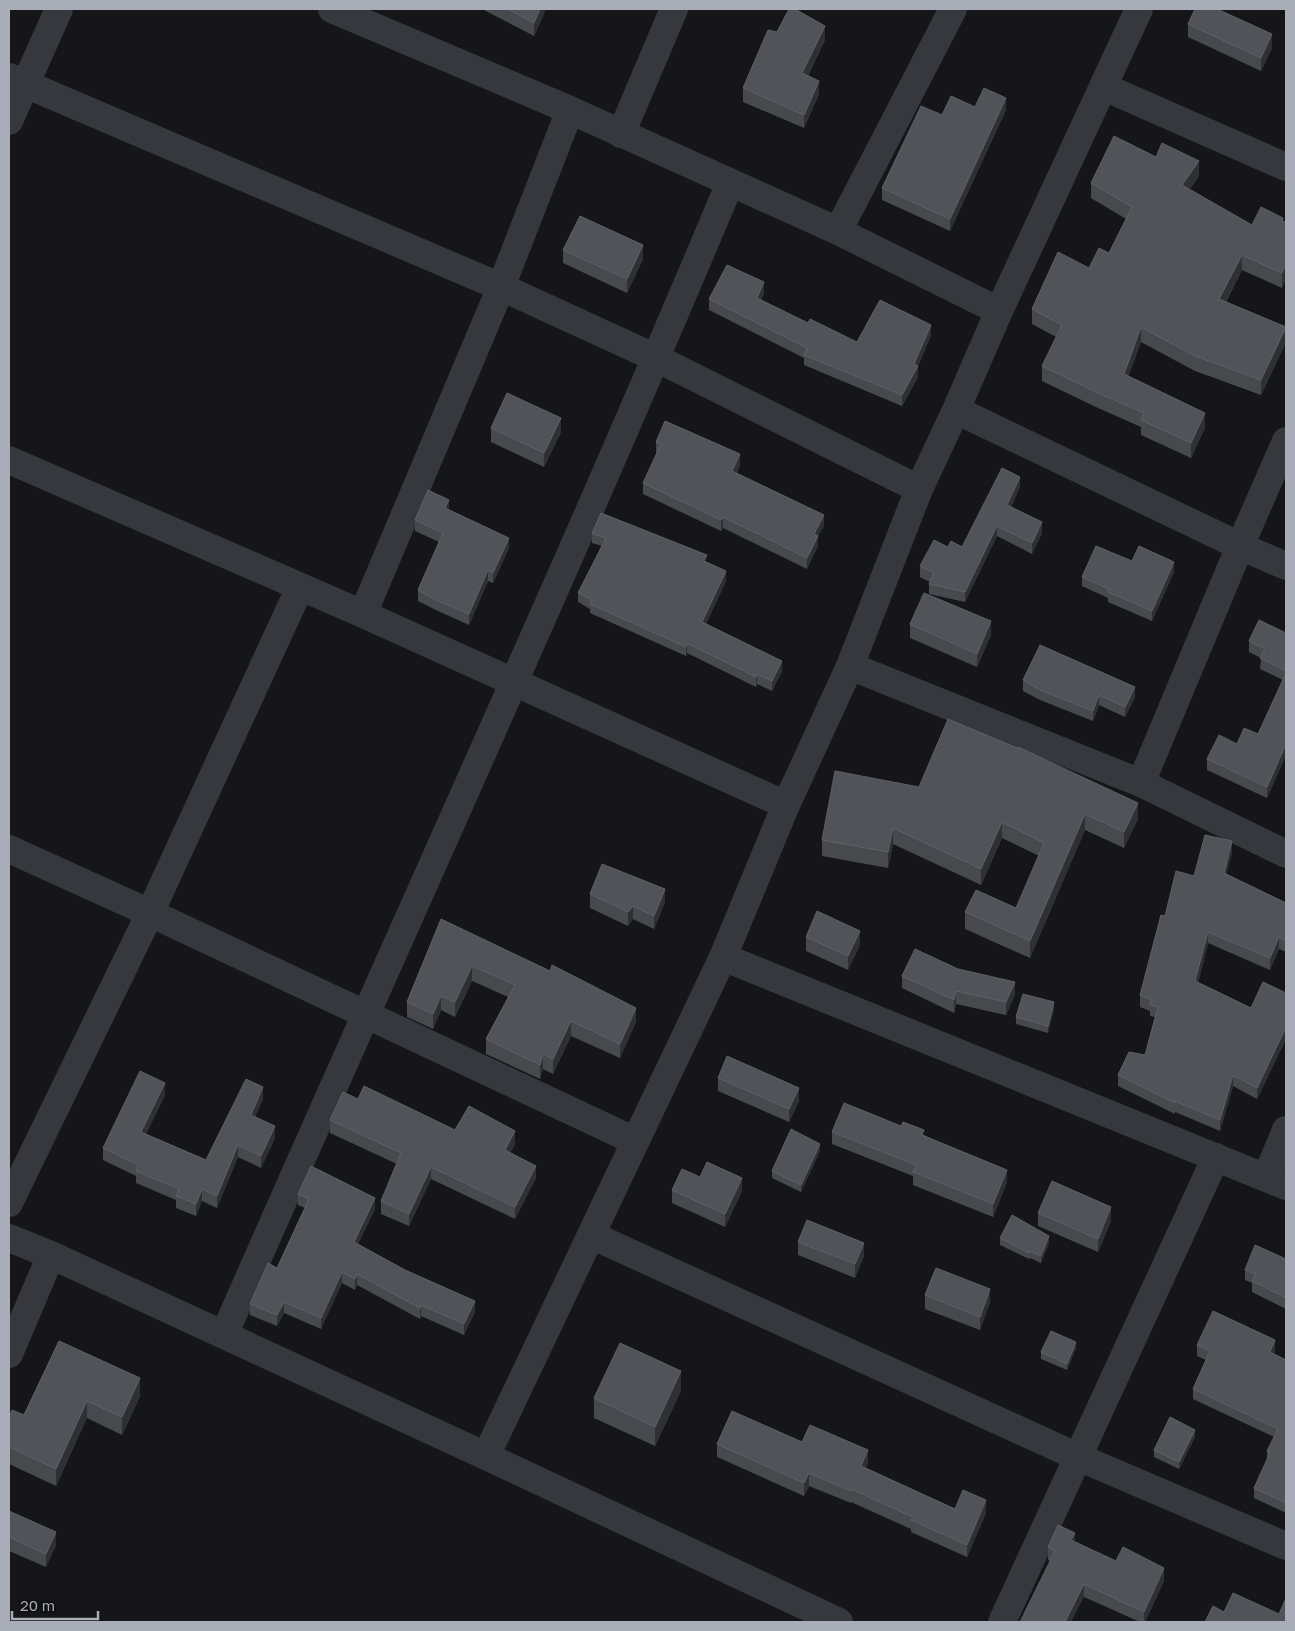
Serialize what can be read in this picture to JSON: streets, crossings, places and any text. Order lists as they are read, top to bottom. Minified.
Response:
{"scale_bar":"20 m"}
